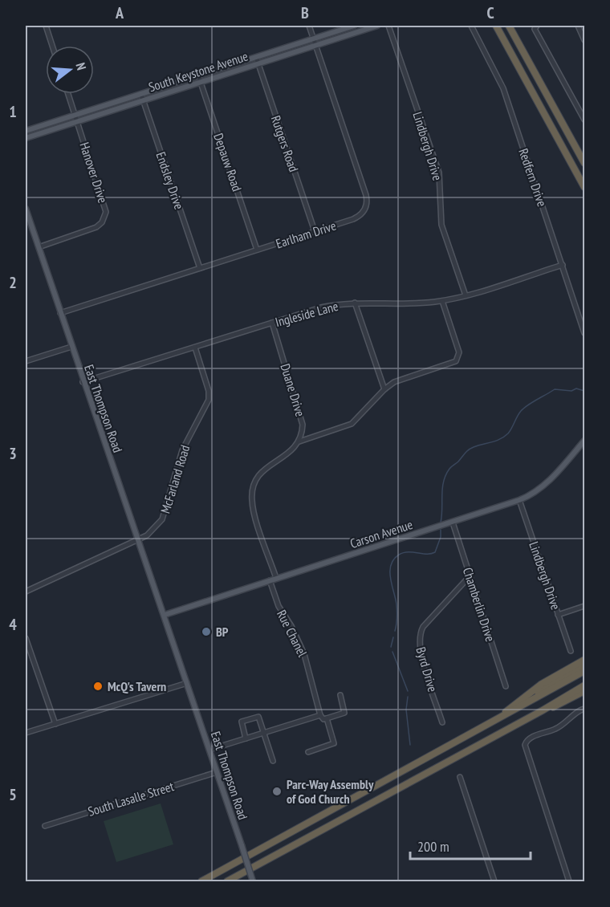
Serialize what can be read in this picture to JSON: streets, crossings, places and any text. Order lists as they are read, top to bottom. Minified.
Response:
{"streets":{"main road":["South Keystone Avenue","East Thompson Road","Carson Avenue"],"street":["Rutgers Road","Lindbergh Drive","Depauw Road","Hanover Drive","Redfern Drive","Endsley Drive","Earlham Drive","Ingleside Lane","Duane Drive","McFarland Road","Chamberlin Drive","Rue Chanel","Byrd Drive","South Lasalle Street"]},"crossings":[["South Keystone Avenue","Rutgers Road"],["South Keystone Avenue","Depauw Road"],["South Keystone Avenue","Hanover Drive"],["South Keystone Avenue","Endsley Drive"],["South Keystone Avenue","Earlham Drive"],["Rutgers Road","Earlham Drive"],["Lindbergh Drive","Ingleside Lane"],["Lindbergh Drive","Carson Avenue"],["Depauw Road","Earlham Drive"],["Hanover Drive","East Thompson Road"],["Redfern Drive","Ingleside Lane"],["Endsley Drive","Earlham Drive"],["Earlham Drive","East Thompson Road"],["Ingleside Lane","Duane Drive"],["Ingleside Lane","East Thompson Road"],["Ingleside Lane","McFarland Road"],["East Thompson Road","McFarland Road"],["East Thompson Road","Carson Avenue"],["East Thompson Road","South Lasalle Street"],["Carson Avenue","Chamberlin Drive"],["Carson Avenue","Rue Chanel"],["Chamberlin Drive","Byrd Drive"]],"places":["BP","McQ's Tavern","Parc-Way Assembly of God Church"],"scale_bar":"200 m","north":"right","grid":{"columns":["A","B","C"],"rows":["1","2","3","4","5"]}}
